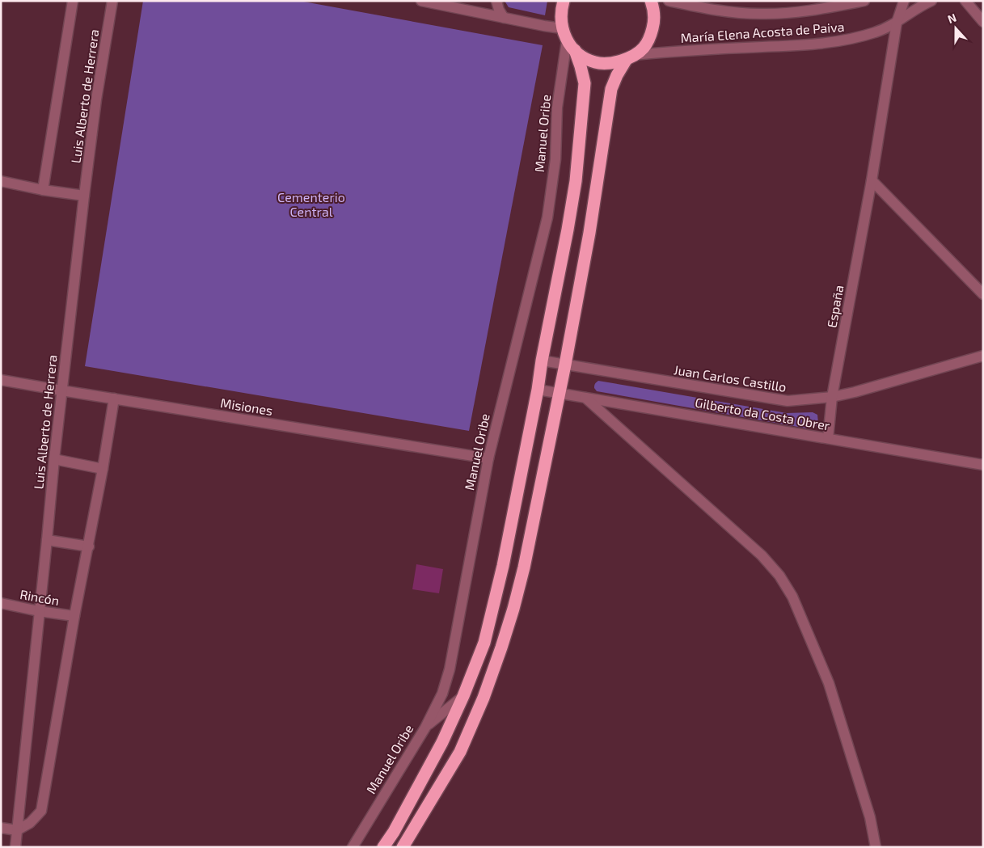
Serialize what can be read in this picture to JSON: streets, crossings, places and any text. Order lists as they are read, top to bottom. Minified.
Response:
{"streets":{"street":["María Elena Acosta de Paiva","Luis Alberto de Herrera","Manuel Oribe","España","Juan Carlos Castillo","Misiones","Gilberto da Costa Obrer","Rincón"]},"crossings":[["María Elena Acosta de Paiva","España"],["Luis Alberto de Herrera","Misiones"],["Luis Alberto de Herrera","Rincón"],["Manuel Oribe","Misiones"],["España","Juan Carlos Castillo"],["España","Gilberto da Costa Obrer"]],"parks":["Cementerio Central"],"north":"top"}
